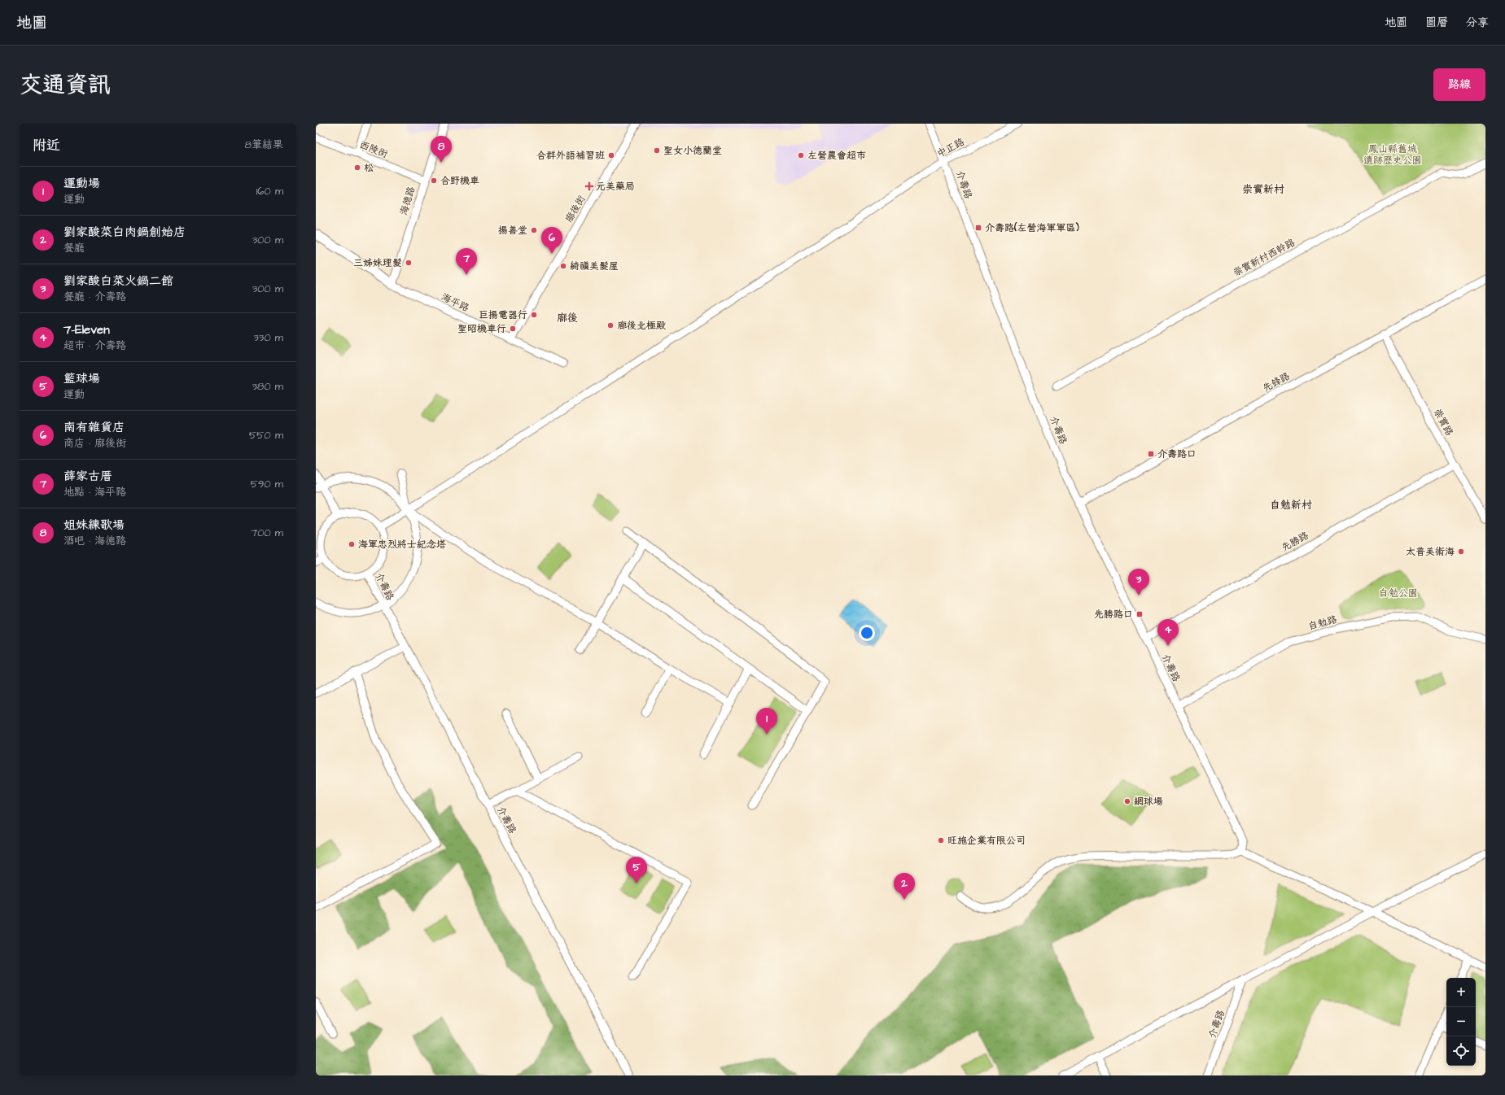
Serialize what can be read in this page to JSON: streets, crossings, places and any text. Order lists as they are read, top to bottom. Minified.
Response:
{"streets":{"street":["中正路","西陵街","介壽路","海德路","廍後街","崇實新村西幹路","海平路","先鋒路","崇實路","先勝路","自勉路"]},"crossings":[["中正路","介壽路"],["西陵街","海德路"],["介壽路","先鋒路"],["介壽路","先勝路"],["介壽路","自勉路"],["海德路","海平路"],["廍後街","海平路"],["先鋒路","崇實路"],["崇實路","先勝路"]],"districts":["崇實新村","廍後","自勉新村"],"parks":["鳳山縣舊城 遺跡歷史公園","自勉公園"],"places":{"other":["聖女小德蘭堂","合群外語補習班","左營農會超市","松","合野機車","揚善堂","三姊妹理髮","綺禛美髮屋","巨揚電器行","廍後北極殿","聖昭機車行","海軍忠烈將士紀念塔","太普美術海","網球場","旺施企業有限公司"],"health":["元美藥局"],"transit":["介壽路(左營海軍軍區)","介壽路口","先勝路口"]},"page":{"header":"地圖","nav":["地圖","圖層","分享"],"title":"交通資訊","buttons":"路線","heading":["附近","8筆結果"],"pins":["8","6","7","3","4","1","5","2"],"list":[{"mark":"1","name":"運動場","note":"運動","value":"160 m"},{"mark":"2","name":"劉家酸菜白肉鍋創始店","note":"餐廳","value":"300 m"},{"mark":"3","name":"劉家酸白菜火鍋二館","note":"餐廳 · 介壽路","value":"300 m"},{"mark":"4","name":"7-Eleven","note":"超市 · 介壽路","value":"330 m"},{"mark":"5","name":"籃球場","note":"運動","value":"380 m"},{"mark":"6","name":"南有雜貨店","note":"商店 · 廍後街","value":"550 m"},{"mark":"7","name":"薛家古厝","note":"地點 · 海平路","value":"590 m"},{"mark":"8","name":"姐妹練歌場","note":"酒吧 · 海德路","value":"700 m"}],"map_buttons":["+","−"]}}
